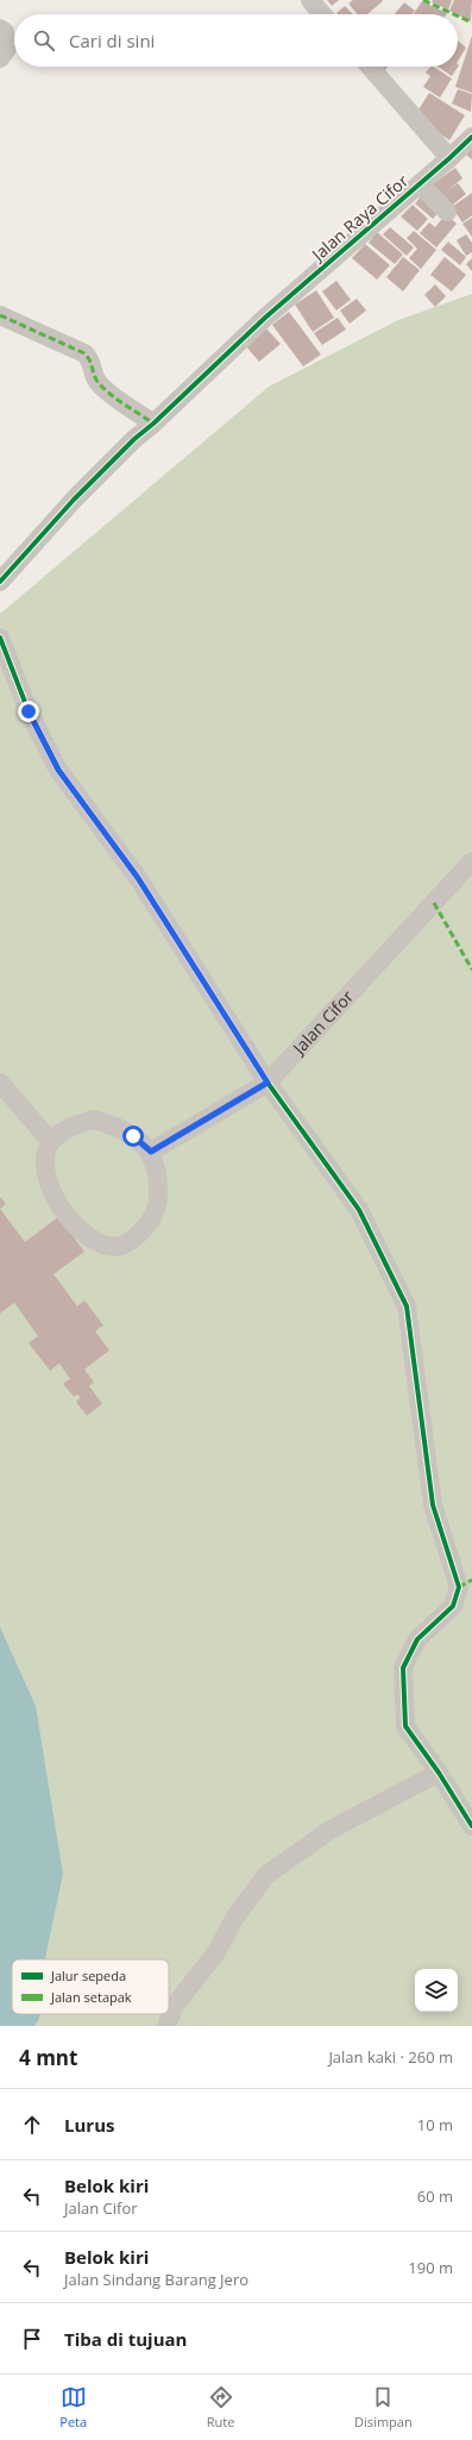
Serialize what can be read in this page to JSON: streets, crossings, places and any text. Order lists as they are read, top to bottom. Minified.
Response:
{"streets":{"street":["Jalan Raya Cifor","Jalan Cifor"]},"legend":["Jalur sepeda","Jalan setapak"],"page":{"search":"Cari di sini","heading":["4 mnt","Jalan kaki · 260 m"],"list":[["Lurus","10 m"],["Belok kiri","Jalan Cifor","60 m"],["Belok kiri","Jalan Sindang Barang Jero","190 m"],"Tiba di tujuan"],"nav":["Peta","Rute","Disimpan"]}}
